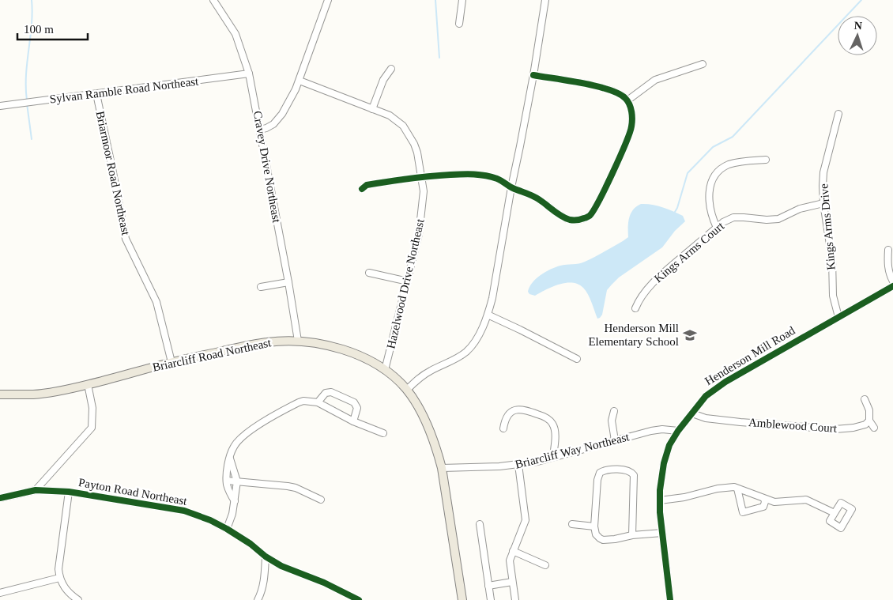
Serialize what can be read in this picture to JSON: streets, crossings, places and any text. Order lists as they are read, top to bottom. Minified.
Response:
{"streets":{"main road":["Briarcliff Road Northeast"],"street":["Sylvan Ramble Road Northeast","Cravey Drive Northeast","Briarmoor Road Northeast","Kings Arms Drive","Kings Arms Court","Hazelwood Drive Northeast","Henderson Mill Road","Amblewood Court","Briarcliff Way Northeast","Payton Road Northeast"]},"crossings":[["Sylvan Ramble Road Northeast","Cravey Drive Northeast"],["Sylvan Ramble Road Northeast","Briarmoor Road Northeast"],["Cravey Drive Northeast","Briarcliff Road Northeast"],["Briarmoor Road Northeast","Briarcliff Road Northeast"],["Kings Arms Drive","Kings Arms Court"],["Kings Arms Drive","Henderson Mill Road"],["Hazelwood Drive Northeast","Briarcliff Road Northeast"],["Briarcliff Road Northeast","Briarcliff Way Northeast"],["Henderson Mill Road","Amblewood Court"],["Henderson Mill Road","Briarcliff Way Northeast"]],"places":{"school or university":["Henderson Mill Elementary School"]},"scale_bar":"100 m","north":"top"}
